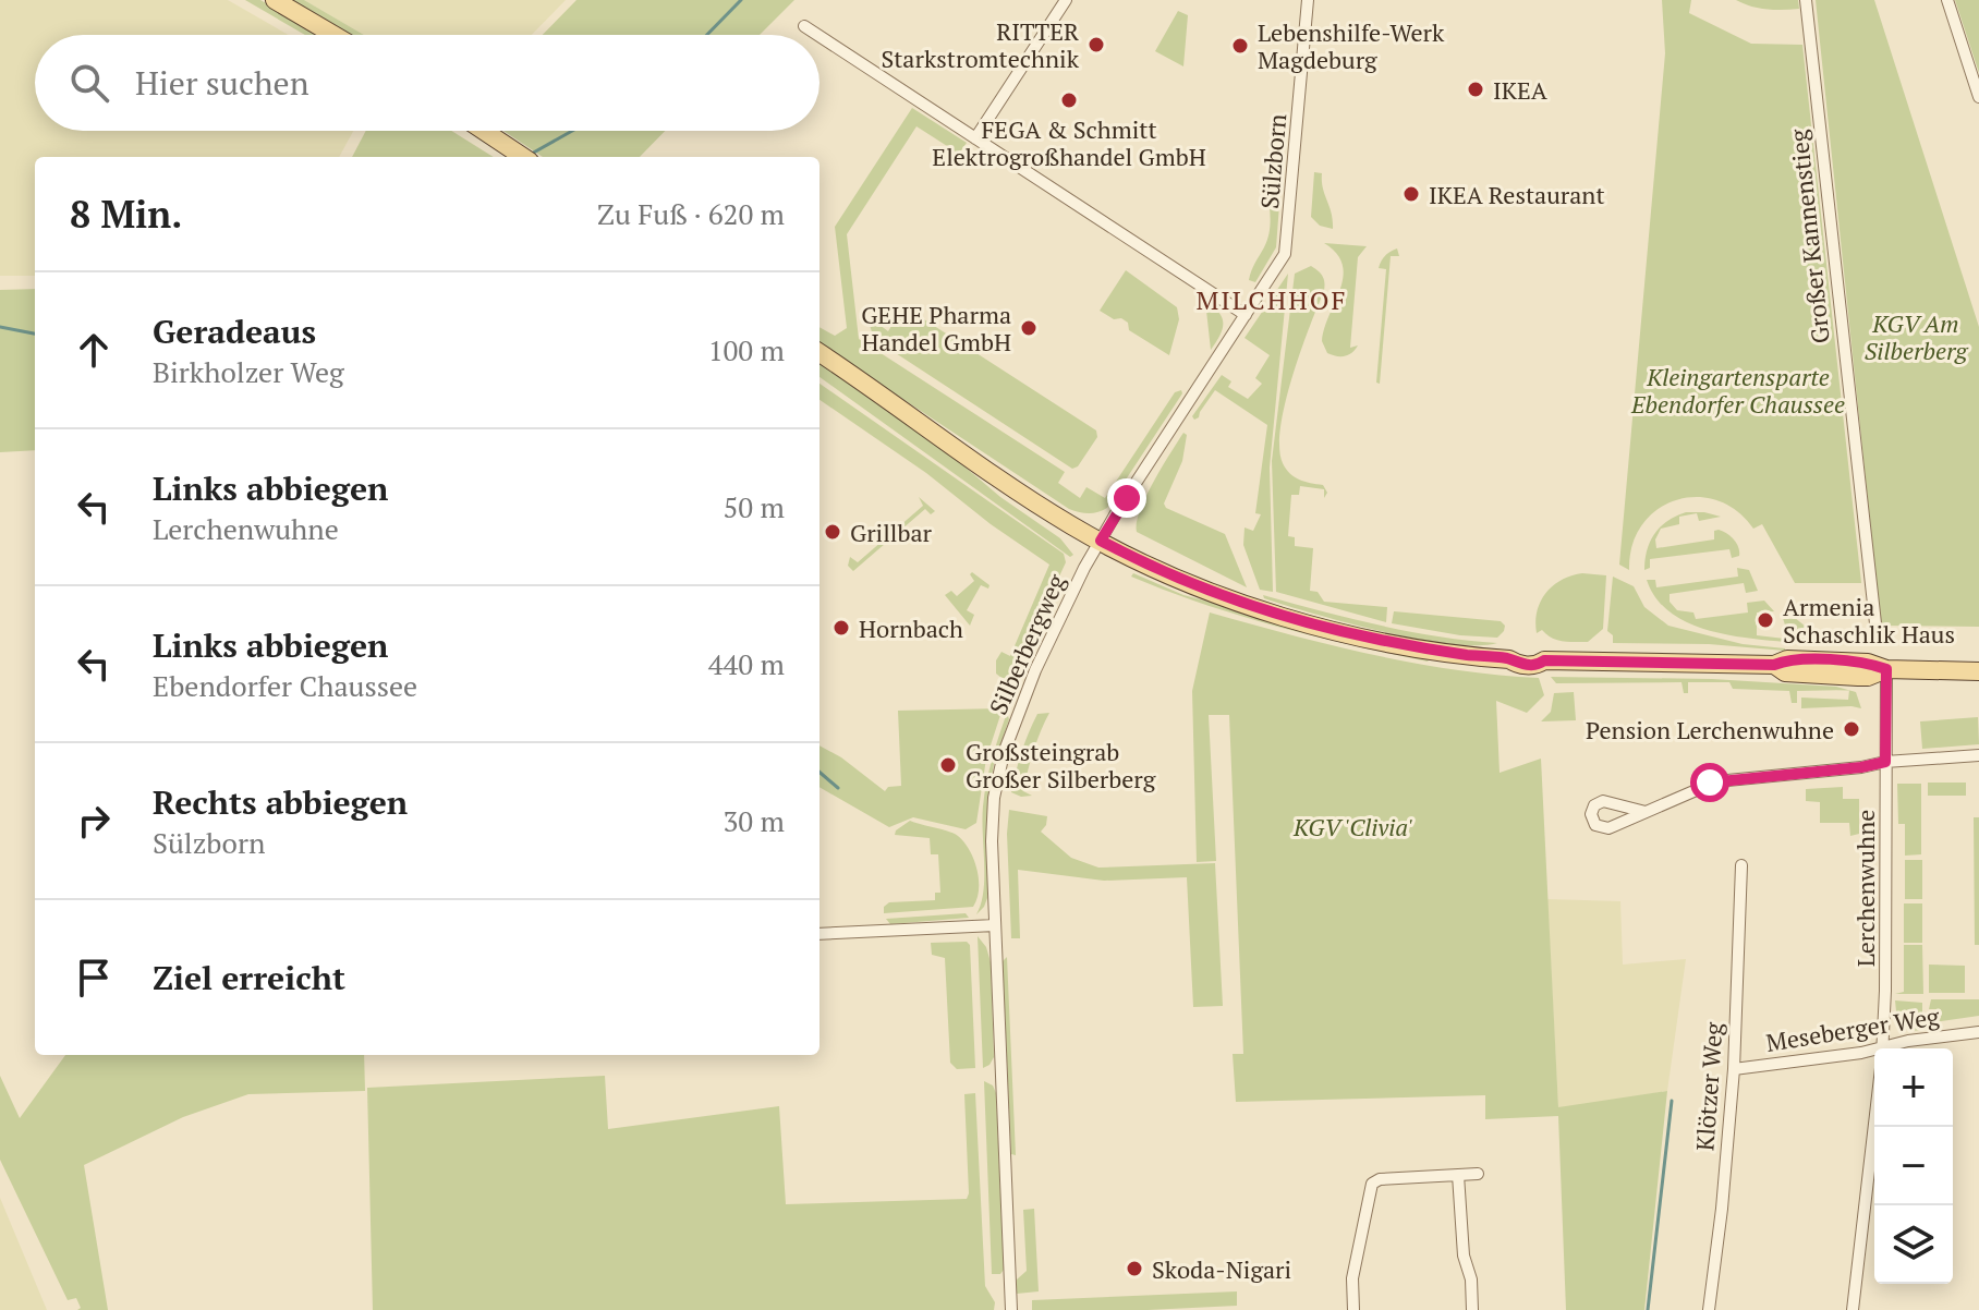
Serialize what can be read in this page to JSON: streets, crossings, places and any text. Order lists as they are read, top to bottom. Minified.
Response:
{"streets":{"street":["Sülzborn","Großer Kannenstieg","Silberbergweg","Lerchenwuhne","Meseberger Weg","Klötzer Weg"]},"crossings":[["Sülzborn","Silberbergweg"],["Meseberger Weg","Klötzer Weg"]],"districts":["MILCHHOF"],"parks":["KGV Am Silberberg","Kleingartensparte Ebendorfer Chaussee","KGV 'Clivia'"],"places":["RITTER Starkstromtechnik","Lebenshilfe-Werk Magdeburg","IKEA","FEGA & Schmitt Elektrogroßhandel GmbH","IKEA Restaurant","GEHE Pharma Handel GmbH","Grillbar","Armenia Schaschlik Haus","Hornbach","Pension Lerchenwuhne","Großsteingrab Großer Silberberg","Skoda-Nigari"],"page":{"search":"Hier suchen","heading":["8 Min.","Zu Fuß · 620 m"],"list":[["Geradeaus","Birkholzer Weg","100 m"],["Links abbiegen","Lerchenwuhne","50 m"],["Links abbiegen","Ebendorfer Chaussee","440 m"],["Rechts abbiegen","Sülzborn","30 m"],"Ziel erreicht"],"map_buttons":["+","−"]}}
